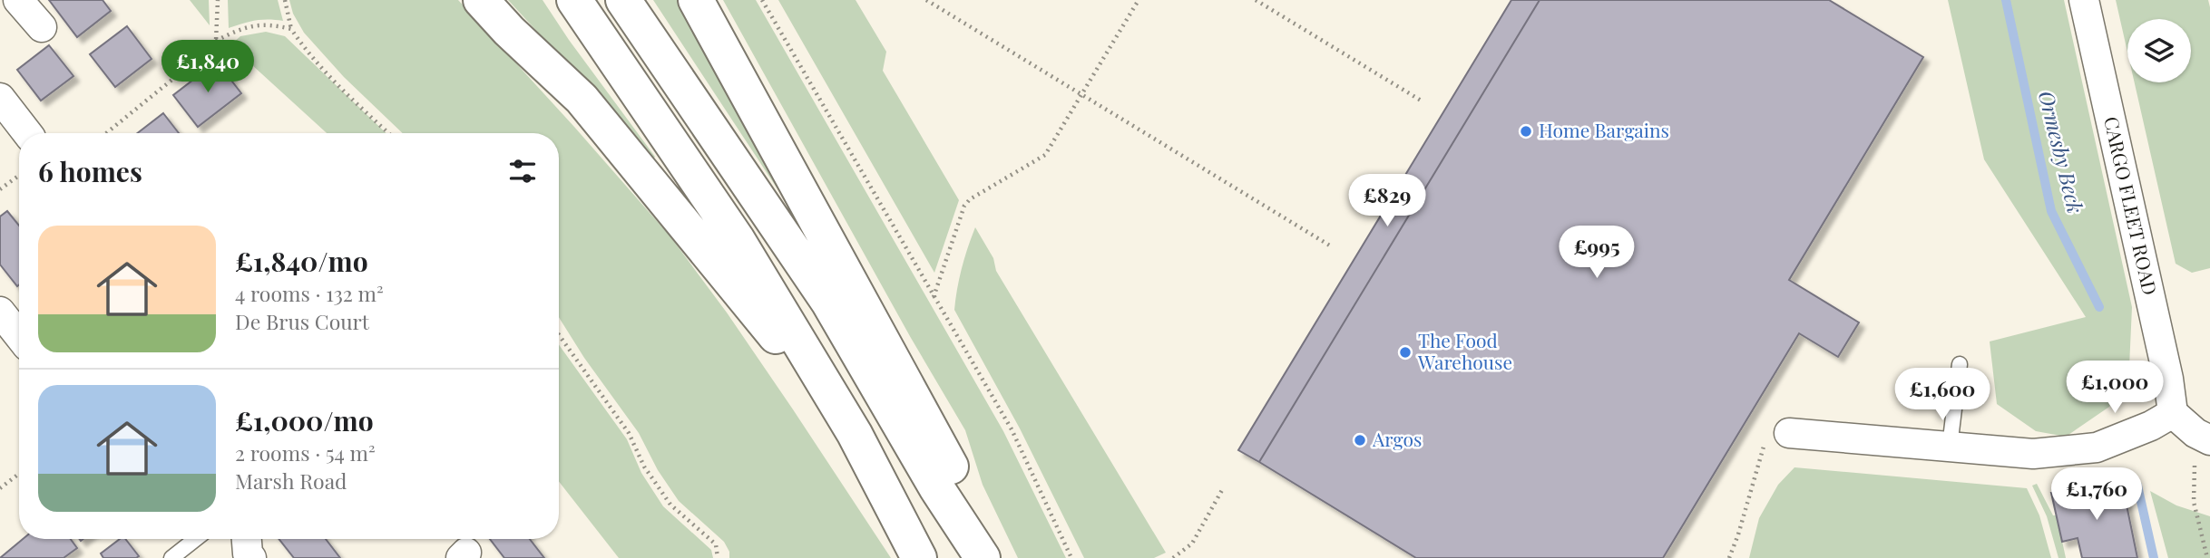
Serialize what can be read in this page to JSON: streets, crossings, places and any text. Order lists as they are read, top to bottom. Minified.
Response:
{"streets":{"street":["CARGO FLEET ROAD"]},"water":["Ormesby Beck"],"places":["Home Bargains","The Food Warehouse","Argos"],"page":{"price":["£1,840","£829","£995","£1,000","£1,600","£1,760"],"heading":"6 homes","list":[{"name":"£1,840/mo","note":"4 rooms · 132 m² · De Brus Court"},{"name":"£1,000/mo","note":"2 rooms · 54 m² · Marsh Road"}]}}
